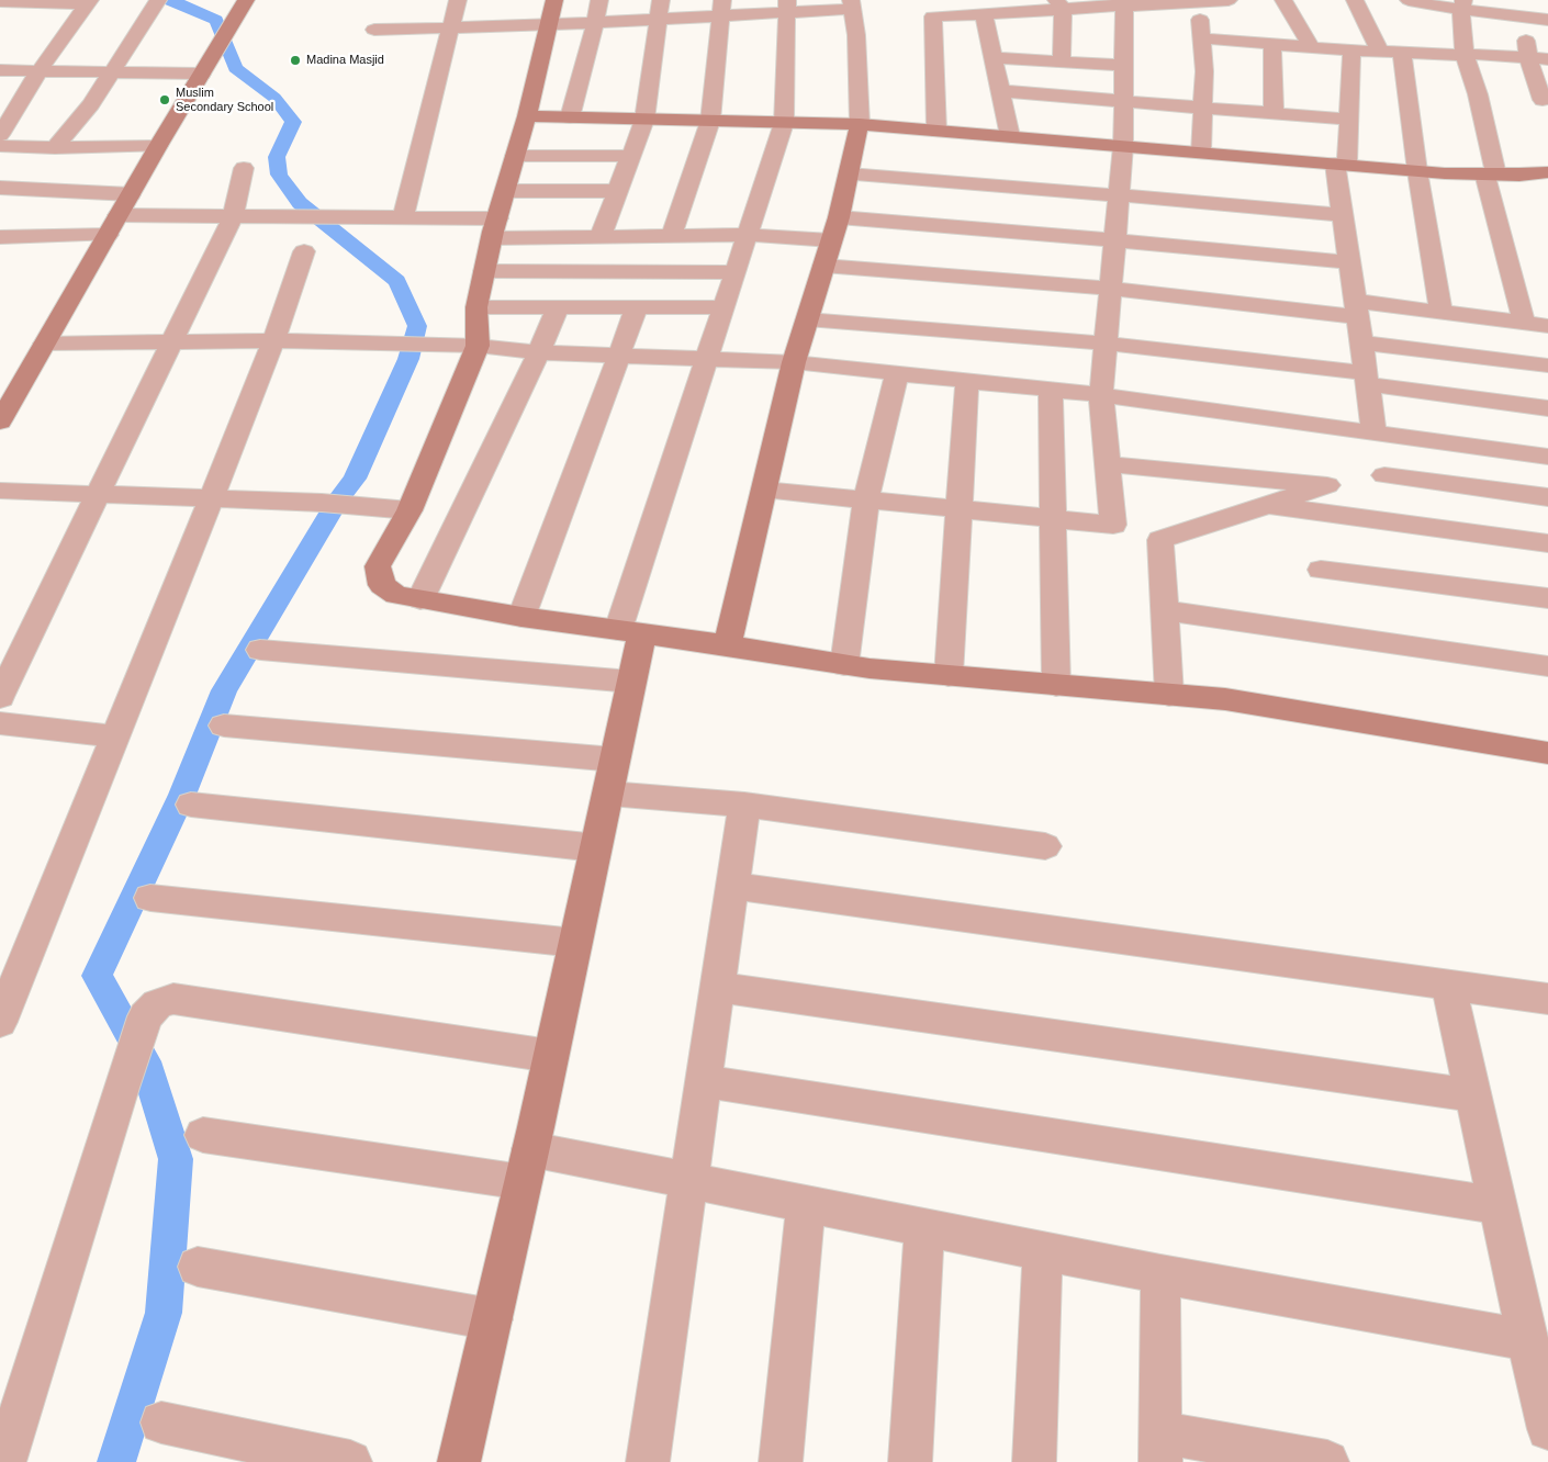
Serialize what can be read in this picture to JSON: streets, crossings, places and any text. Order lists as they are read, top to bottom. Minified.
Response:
{"places":["Madina Masjid","Muslim Secondary School"]}
